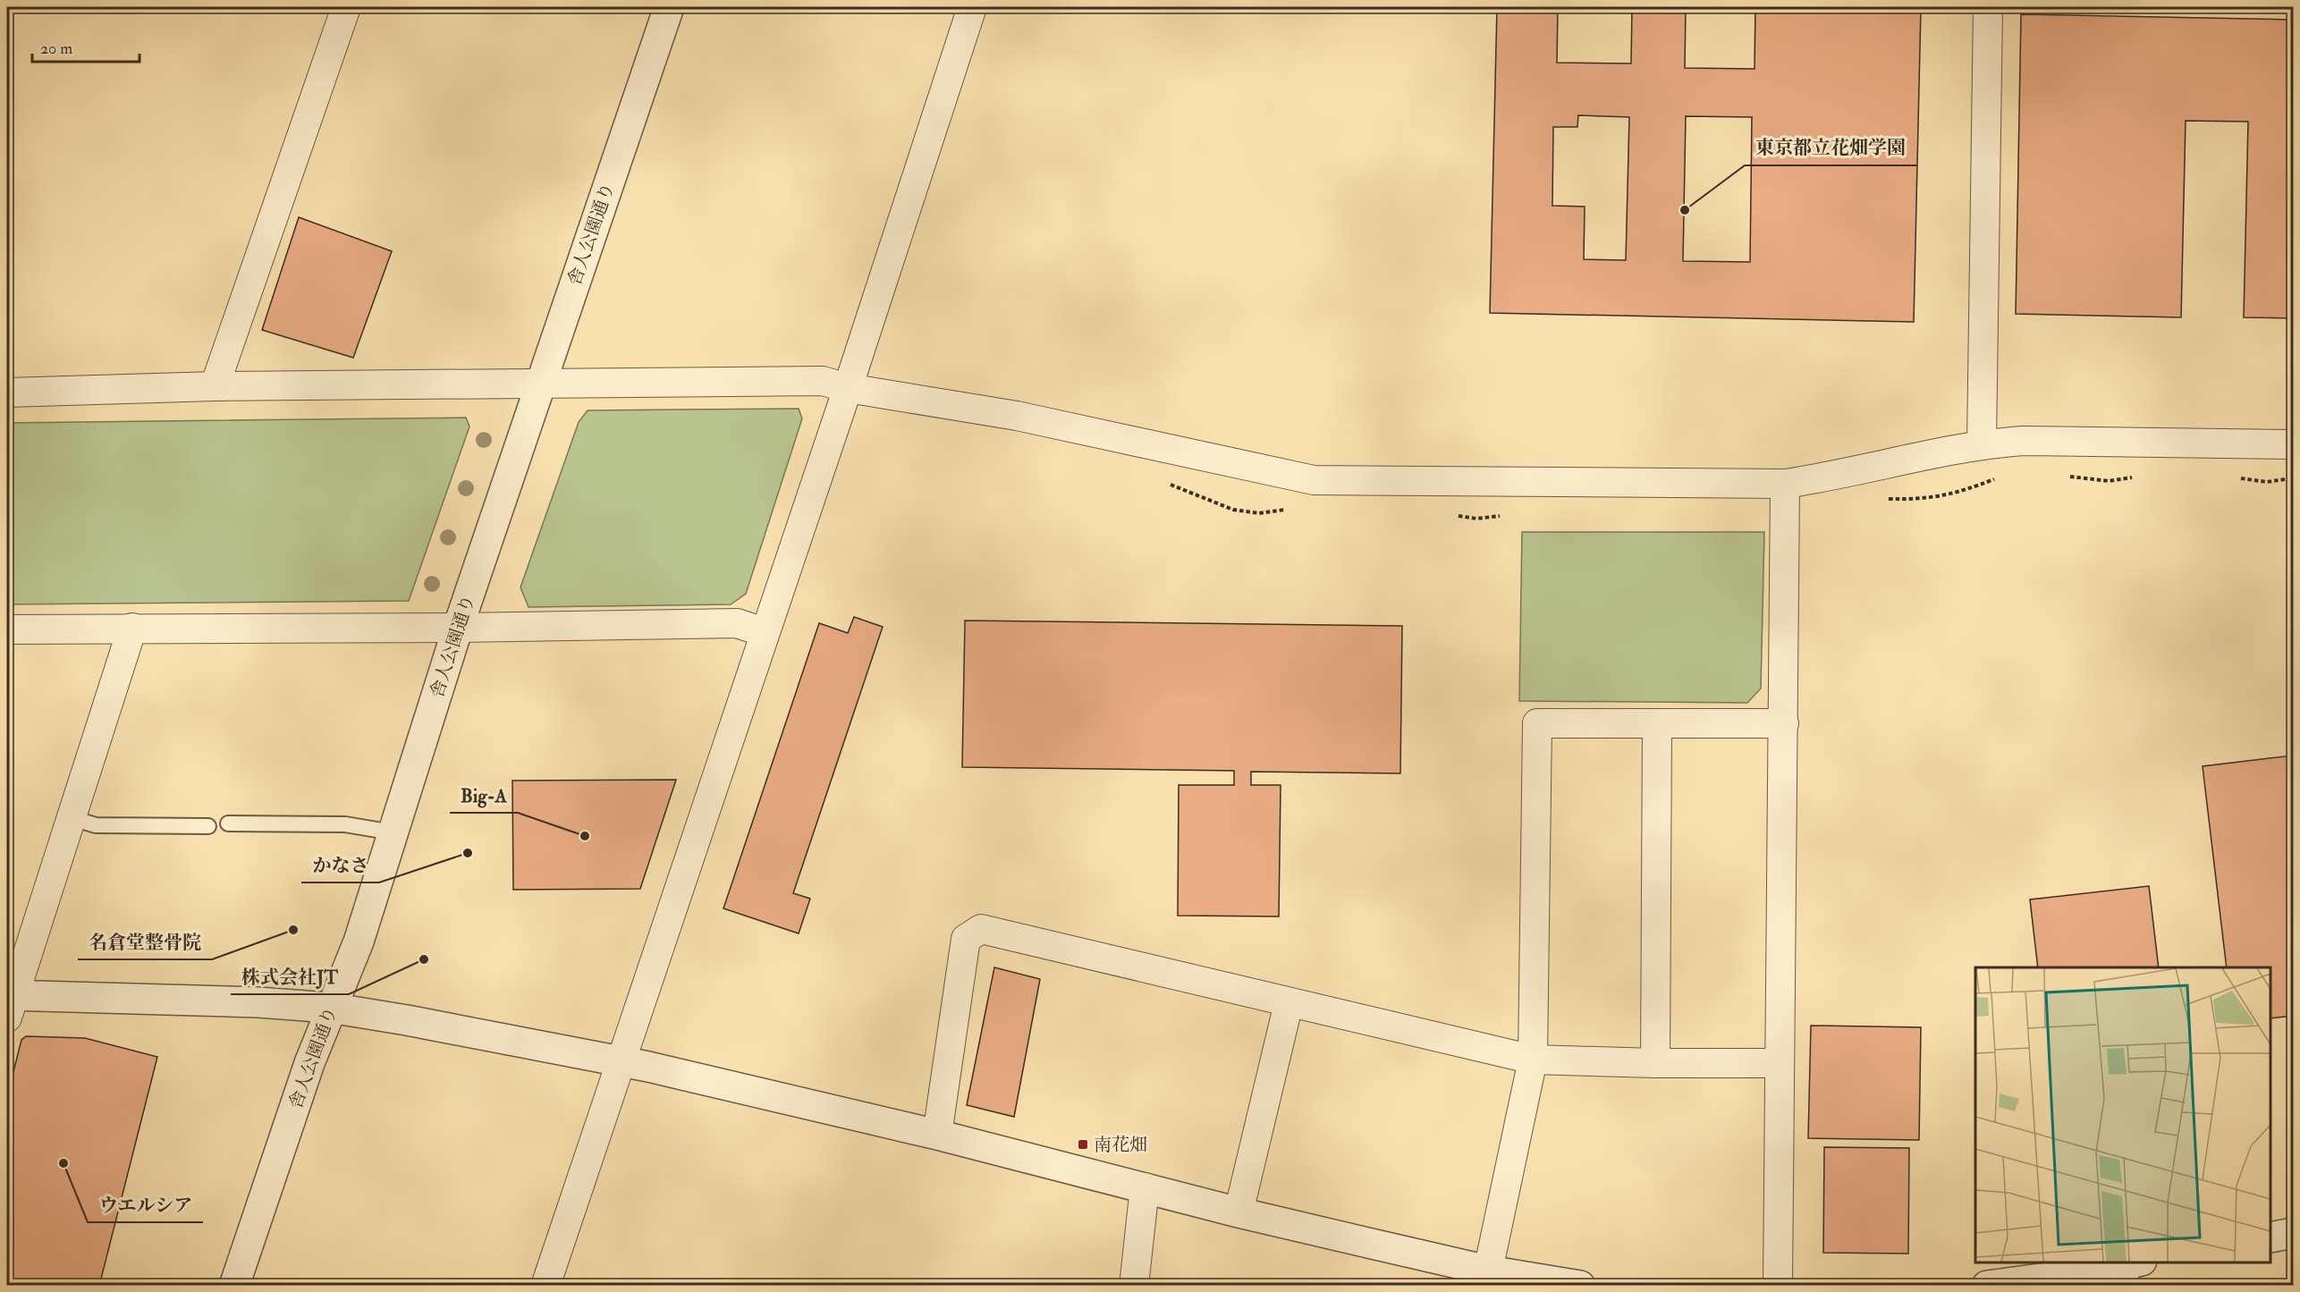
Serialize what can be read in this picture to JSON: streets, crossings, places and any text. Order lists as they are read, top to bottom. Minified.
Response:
{"streets":{"street":["舎人公園通り"]},"places":{"other":["東京都立花畑学園","Big-A","かなさ","名倉堂整骨院","株式会社JT","ウエルシア"],"transit":["南花畑"]},"scale_bar":"20 m"}
